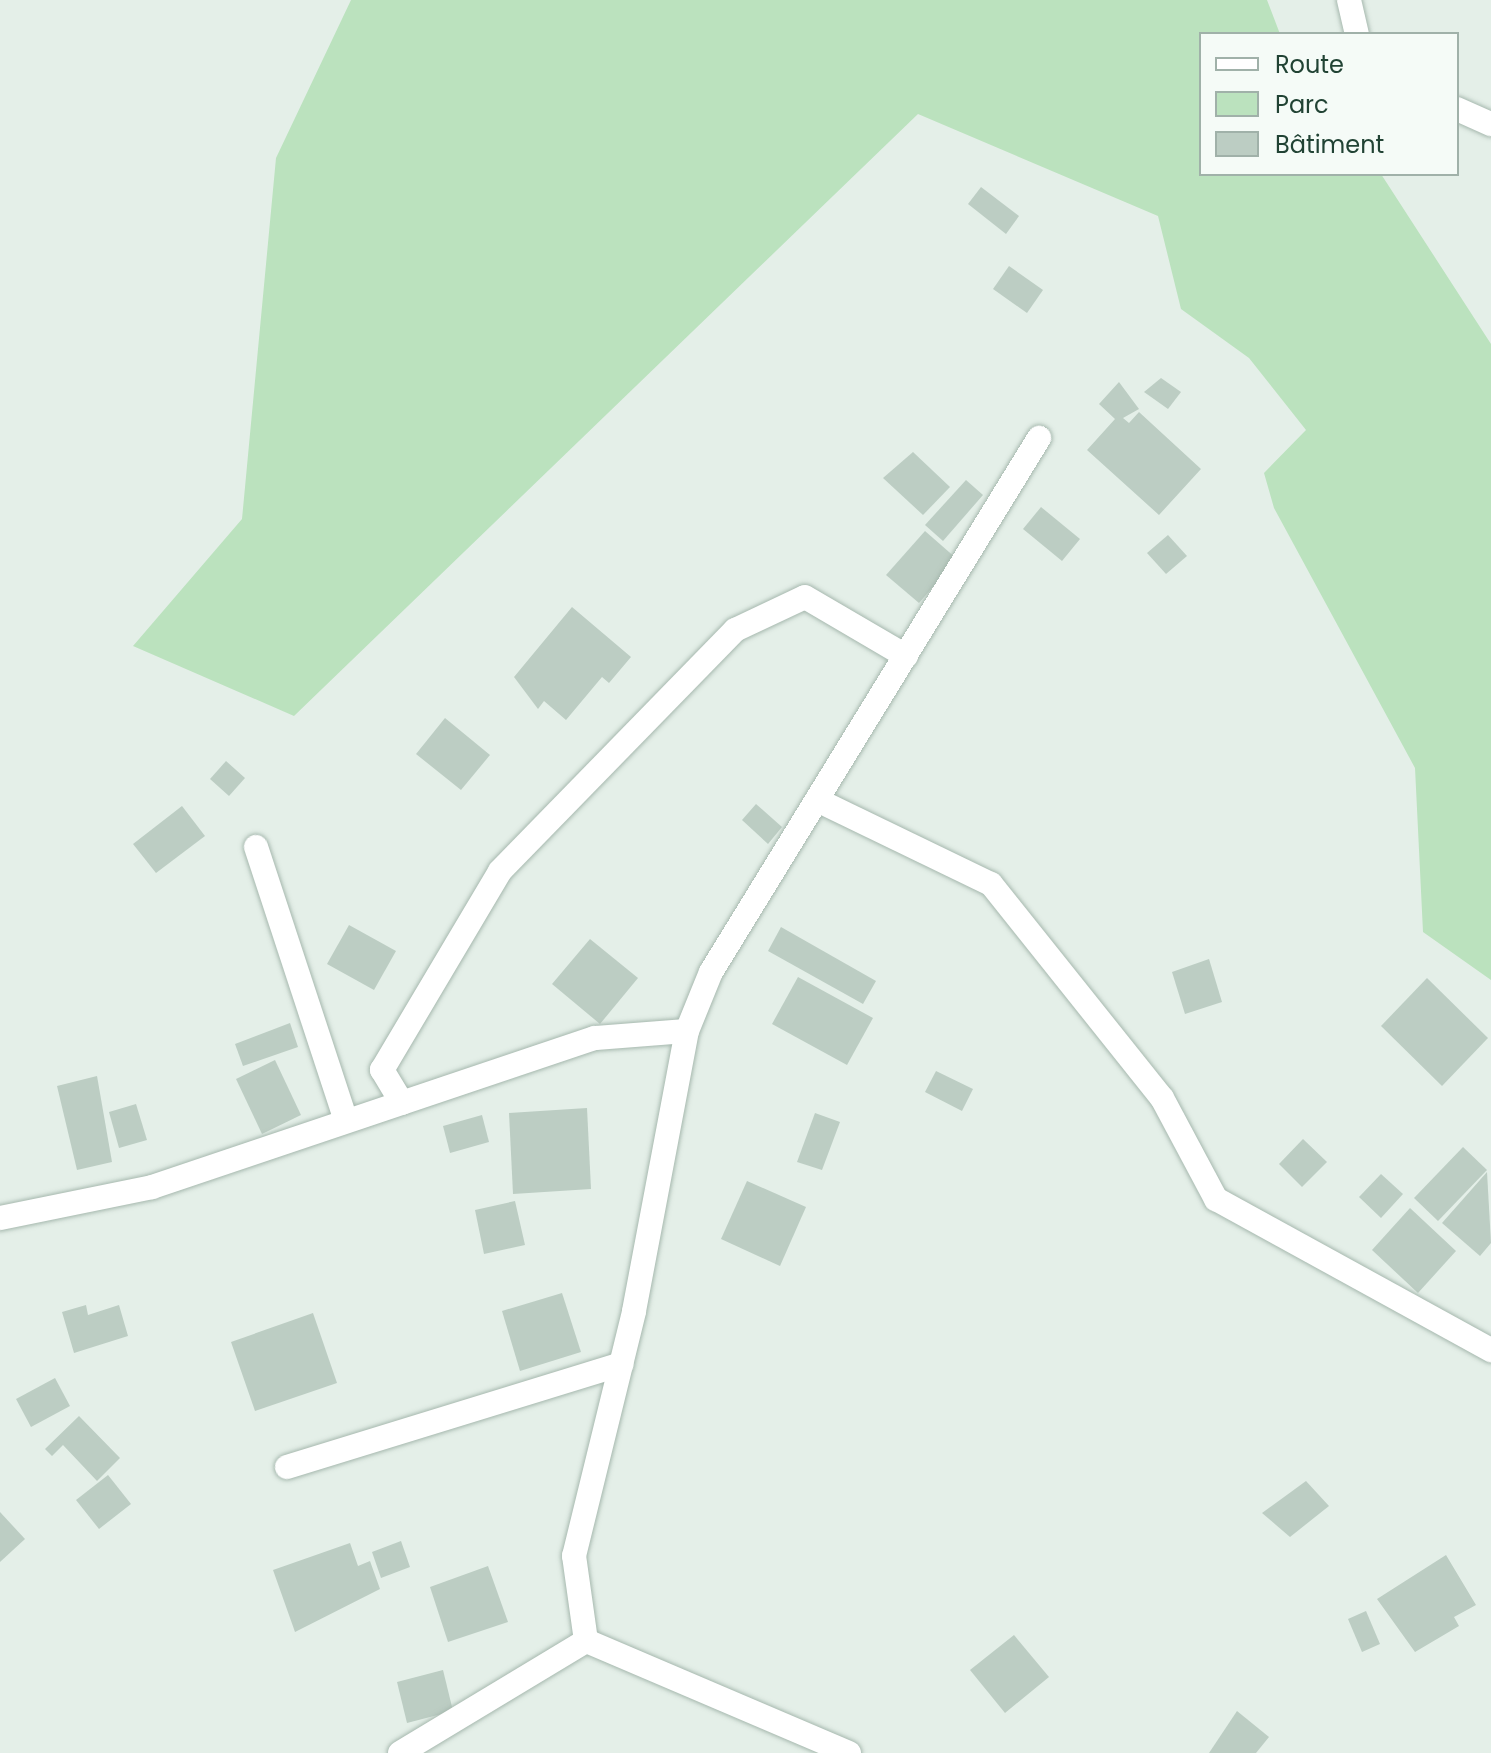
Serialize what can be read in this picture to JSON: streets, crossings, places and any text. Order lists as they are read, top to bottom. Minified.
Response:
{"legend":["Route","Parc","Bâtiment"]}
